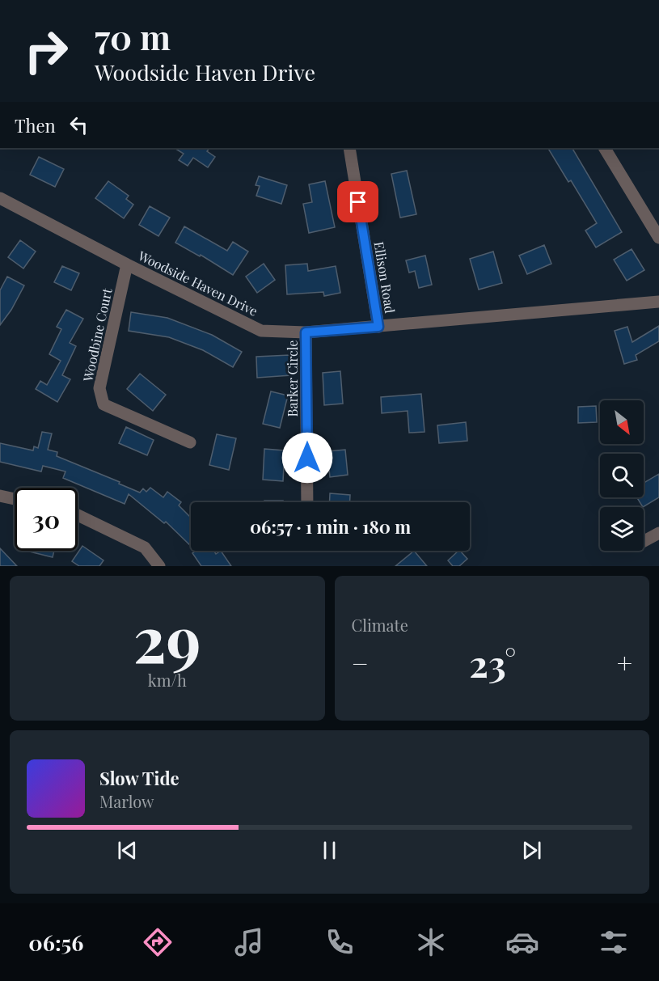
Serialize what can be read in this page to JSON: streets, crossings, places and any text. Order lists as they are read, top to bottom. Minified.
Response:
{"streets":{"street":["Ellison Road","Woodside Haven Drive","Woodbine Court","Barker Circle"]},"crossings":[["Ellison Road","Woodside Haven Drive"],["Woodside Haven Drive","Woodbine Court"],["Woodside Haven Drive","Barker Circle"]],"north":"bottom right","page":{"turn":["70 m","Woodside Haven Drive"],"then":"Then","limit":"30","trip":"06:57 · 1 min · 180 m","tile":[["29","km/h"],"Climate"],"heat":["−","23°","+"],"song":["Slow Tide","Marlow"],"tabs":"06:56"}}
